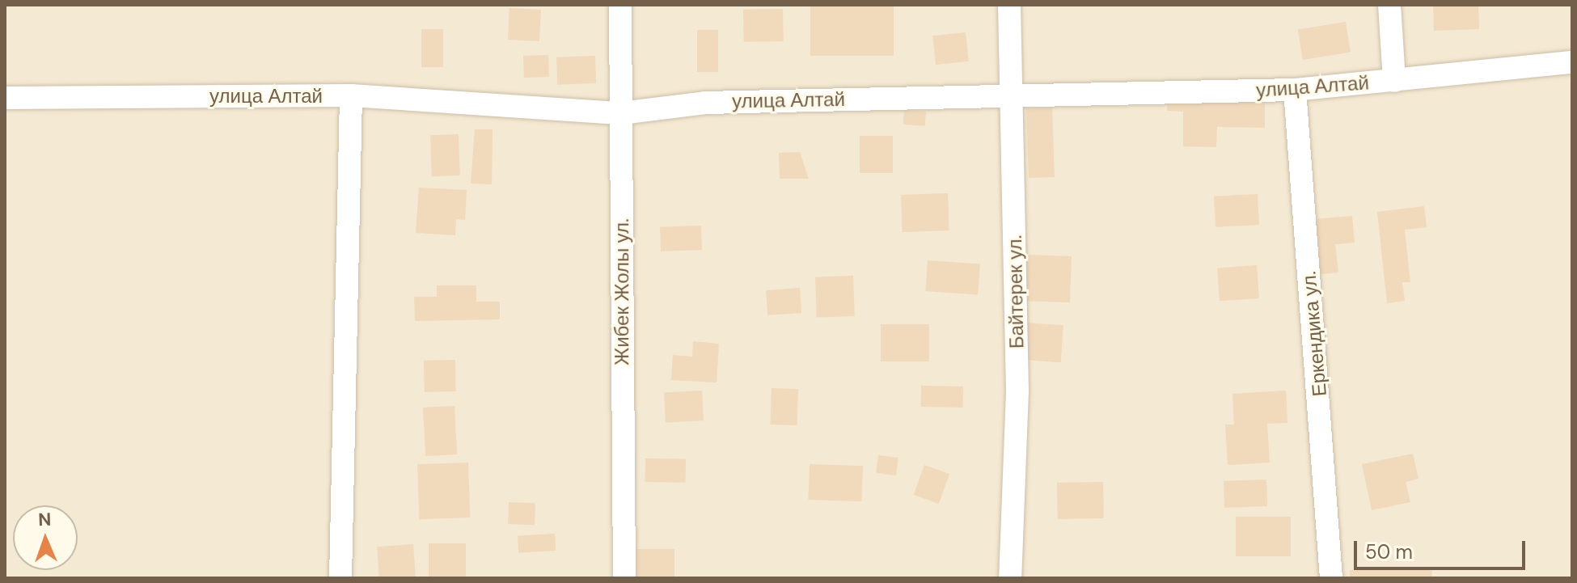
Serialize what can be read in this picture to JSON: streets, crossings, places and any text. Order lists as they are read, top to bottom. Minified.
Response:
{"streets":{"street":["улица Алтай","Жибек Жолы ул.","Байтерек ул.","Еркендика ул."]},"crossings":[["улица Алтай","Жибек Жолы ул."],["улица Алтай","Байтерек ул."],["улица Алтай","Еркендика ул."]],"scale_bar":"50 m","north":"top"}
